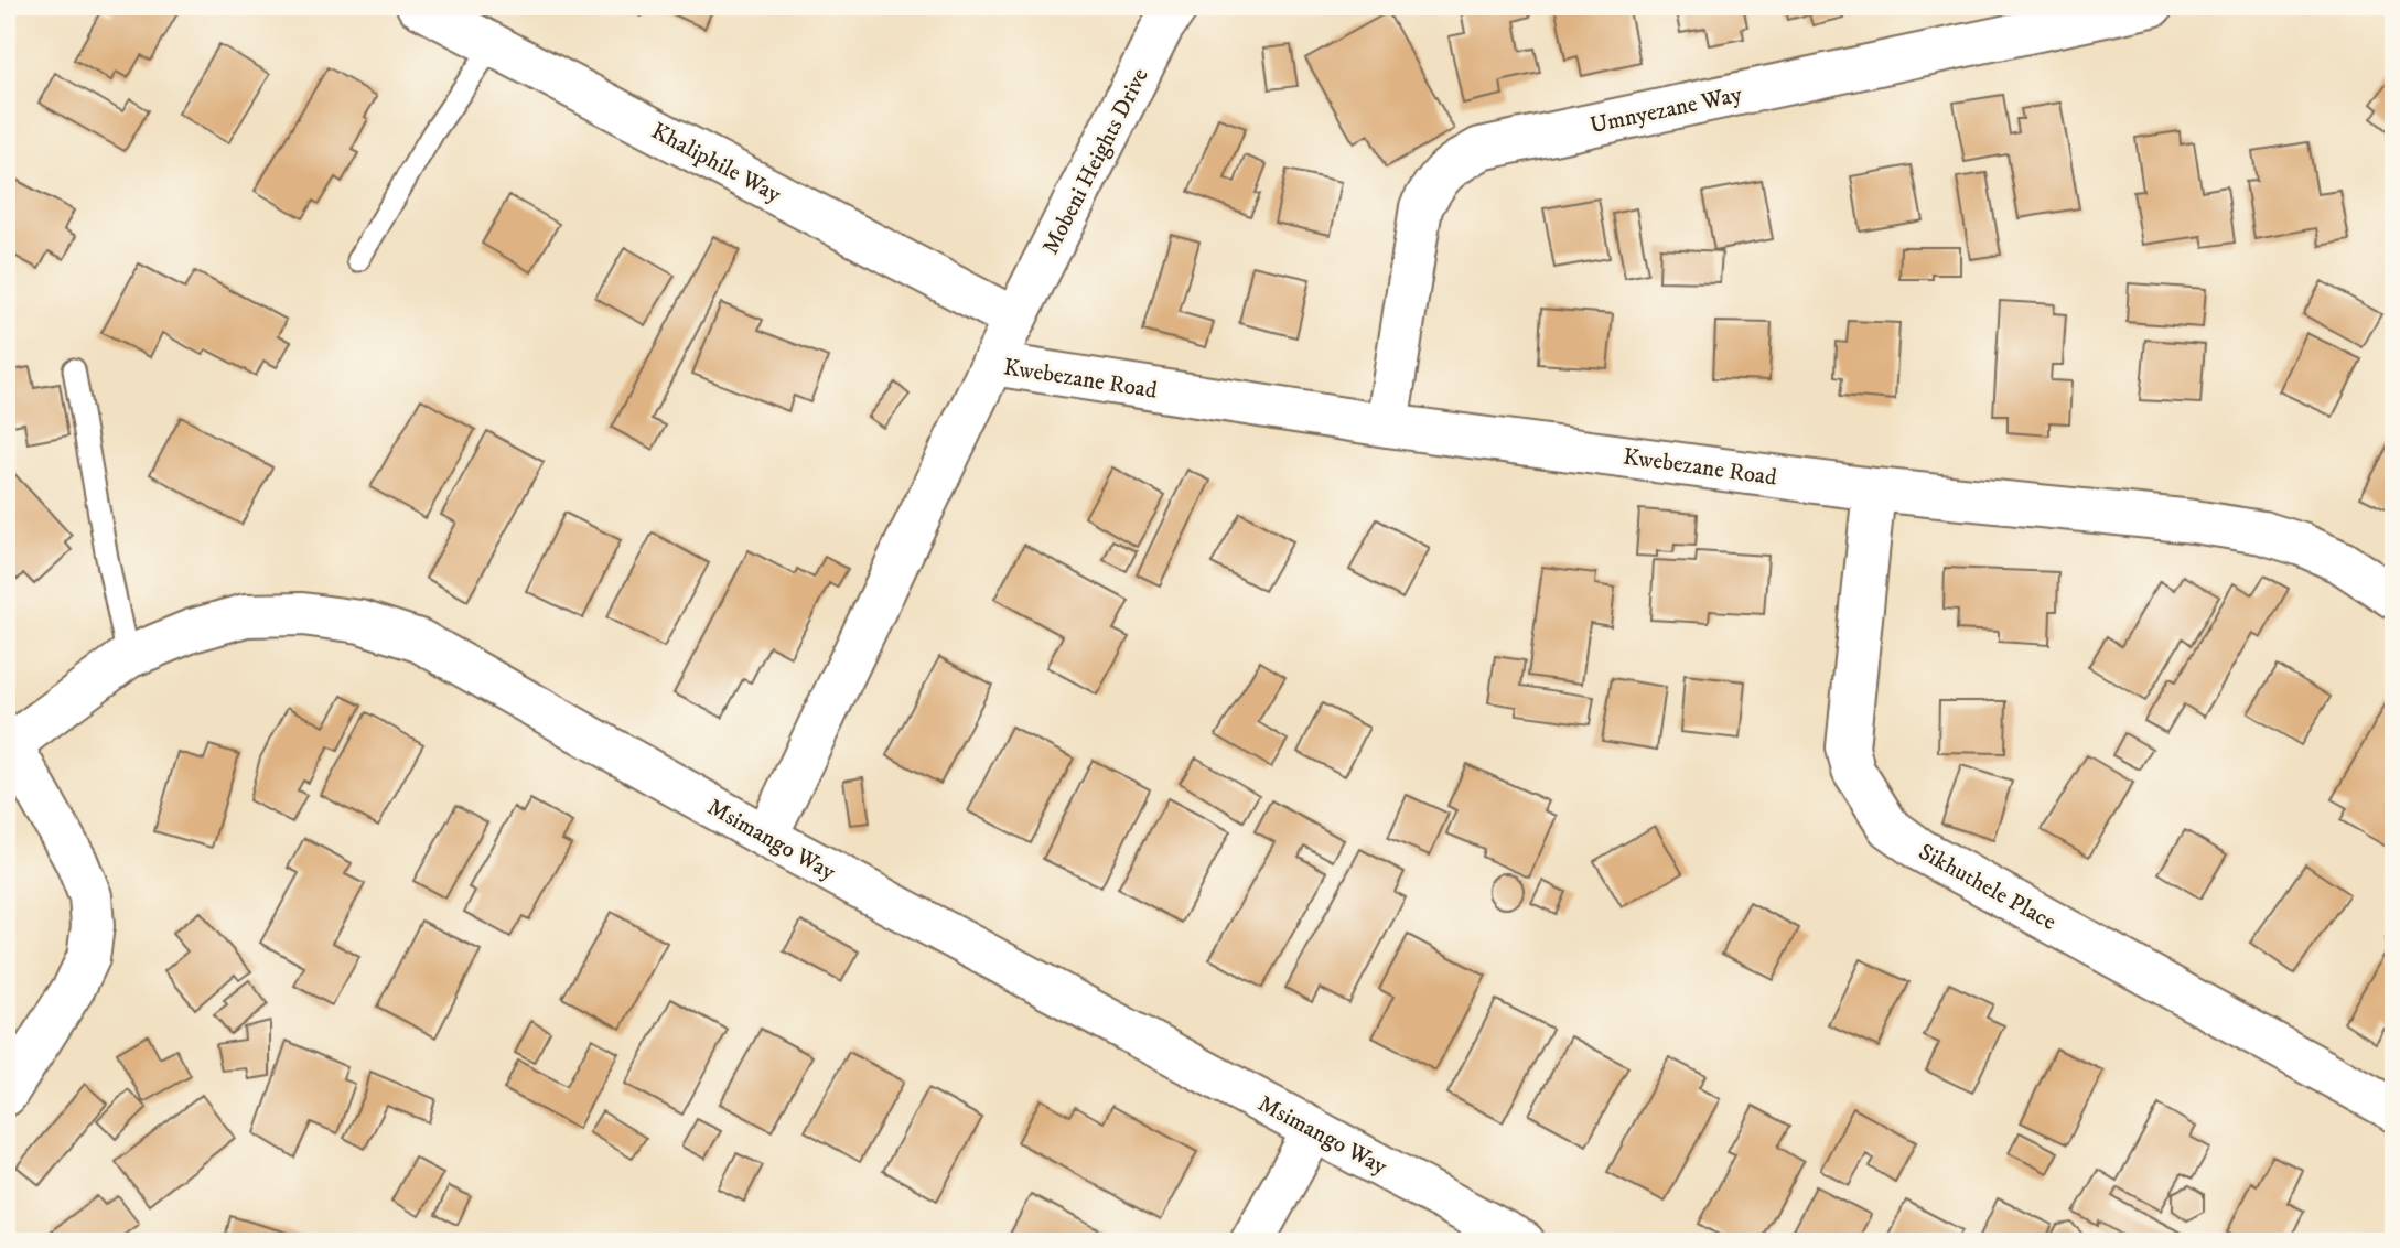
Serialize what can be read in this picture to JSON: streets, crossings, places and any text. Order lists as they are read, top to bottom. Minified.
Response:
{"streets":{"street":["Umnyezane Way","Mobeni Heights Drive","Khaliphile Way","Kwebezane Road","Msimango Way","Sikhuthele Place"]},"crossings":[["Umnyezane Way","Kwebezane Road"],["Mobeni Heights Drive","Khaliphile Way"],["Mobeni Heights Drive","Kwebezane Road"],["Khaliphile Way","Kwebezane Road"],["Kwebezane Road","Msimango Way"],["Kwebezane Road","Sikhuthele Place"]]}
